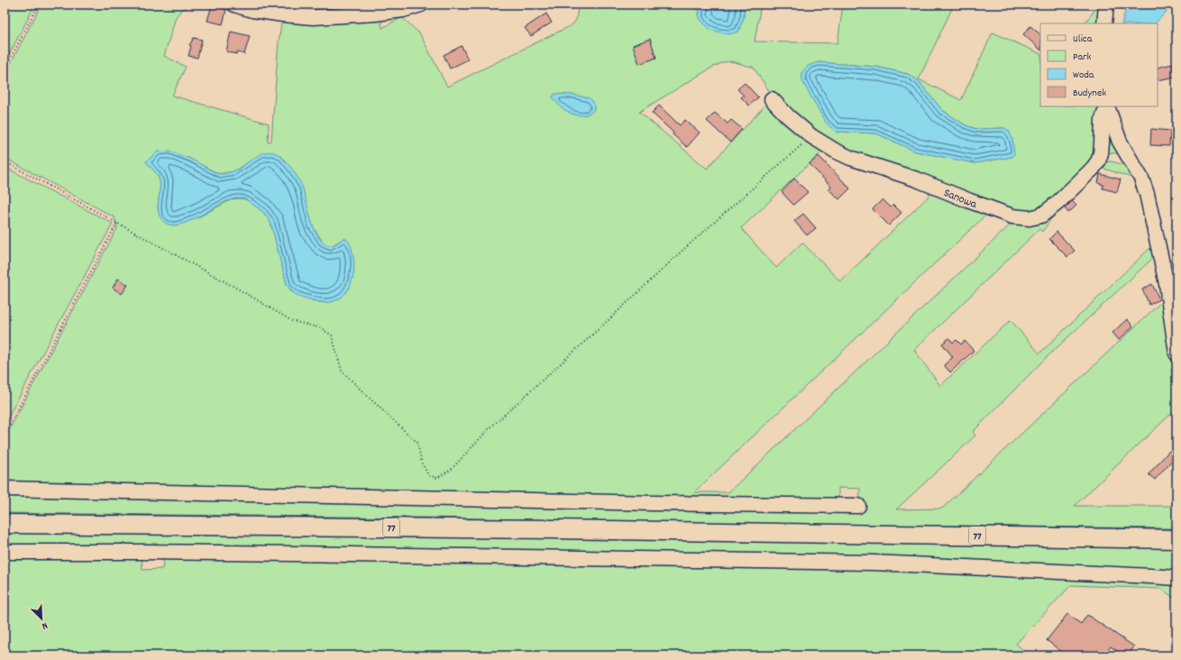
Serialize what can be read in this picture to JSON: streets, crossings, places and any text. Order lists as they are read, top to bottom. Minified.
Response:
{"streets":{"main road":["77"],"street":["Sanowa"]},"legend":["Ulica","Park","Woda","Budynek"],"north":"bottom right"}
